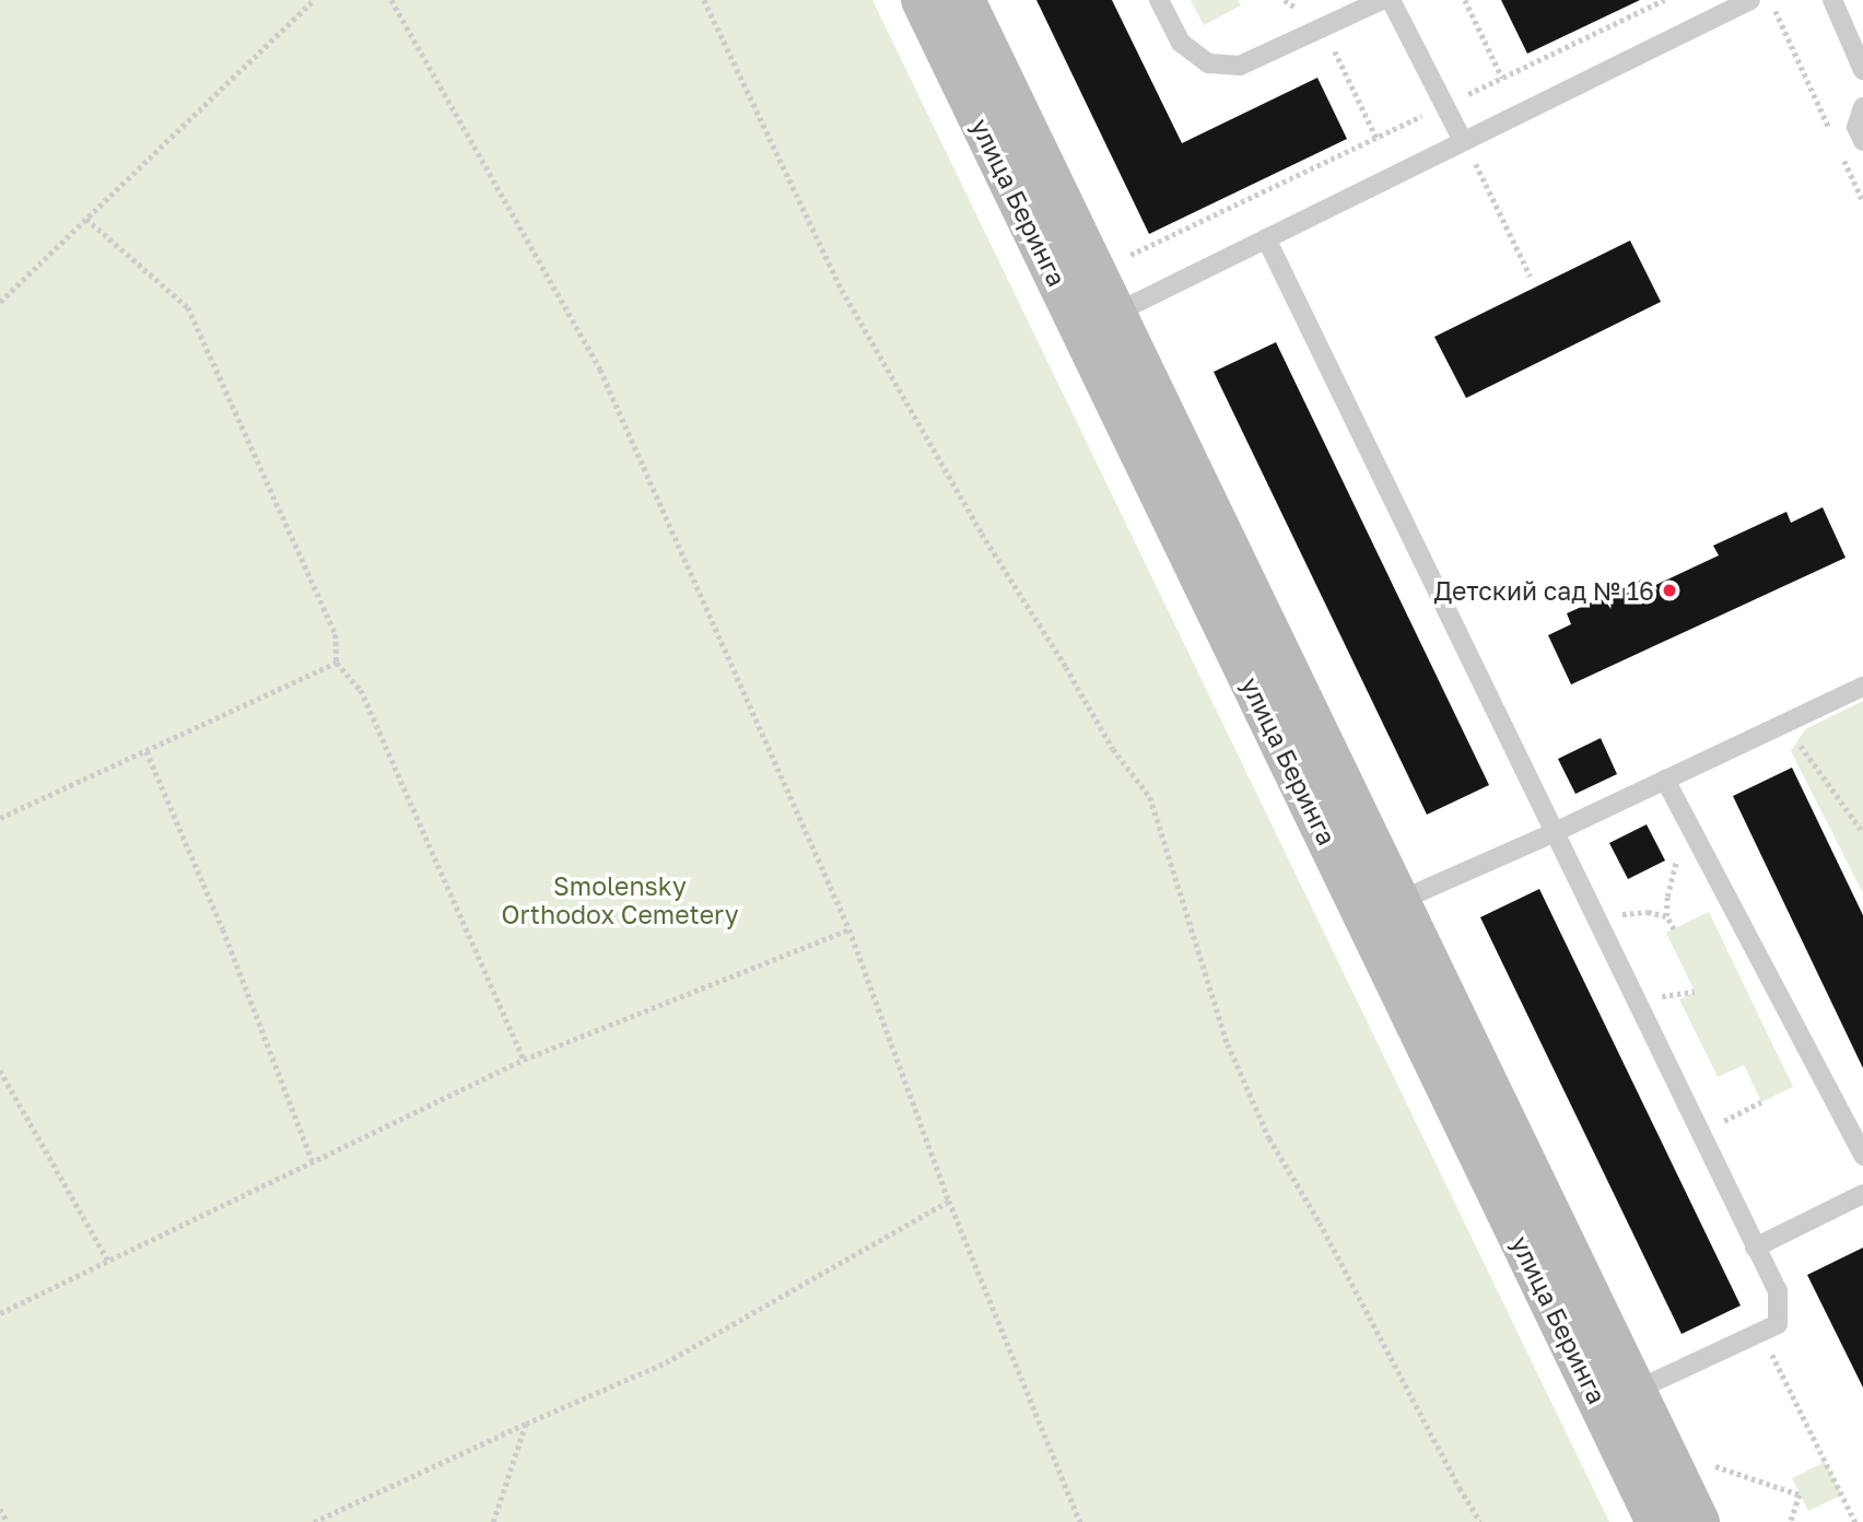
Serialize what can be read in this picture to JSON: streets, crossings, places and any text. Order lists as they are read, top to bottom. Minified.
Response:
{"streets":{"street":["улица Беринга"]},"parks":["Smolensky Orthodox Cemetery"],"places":["Детский сад № 16"]}
